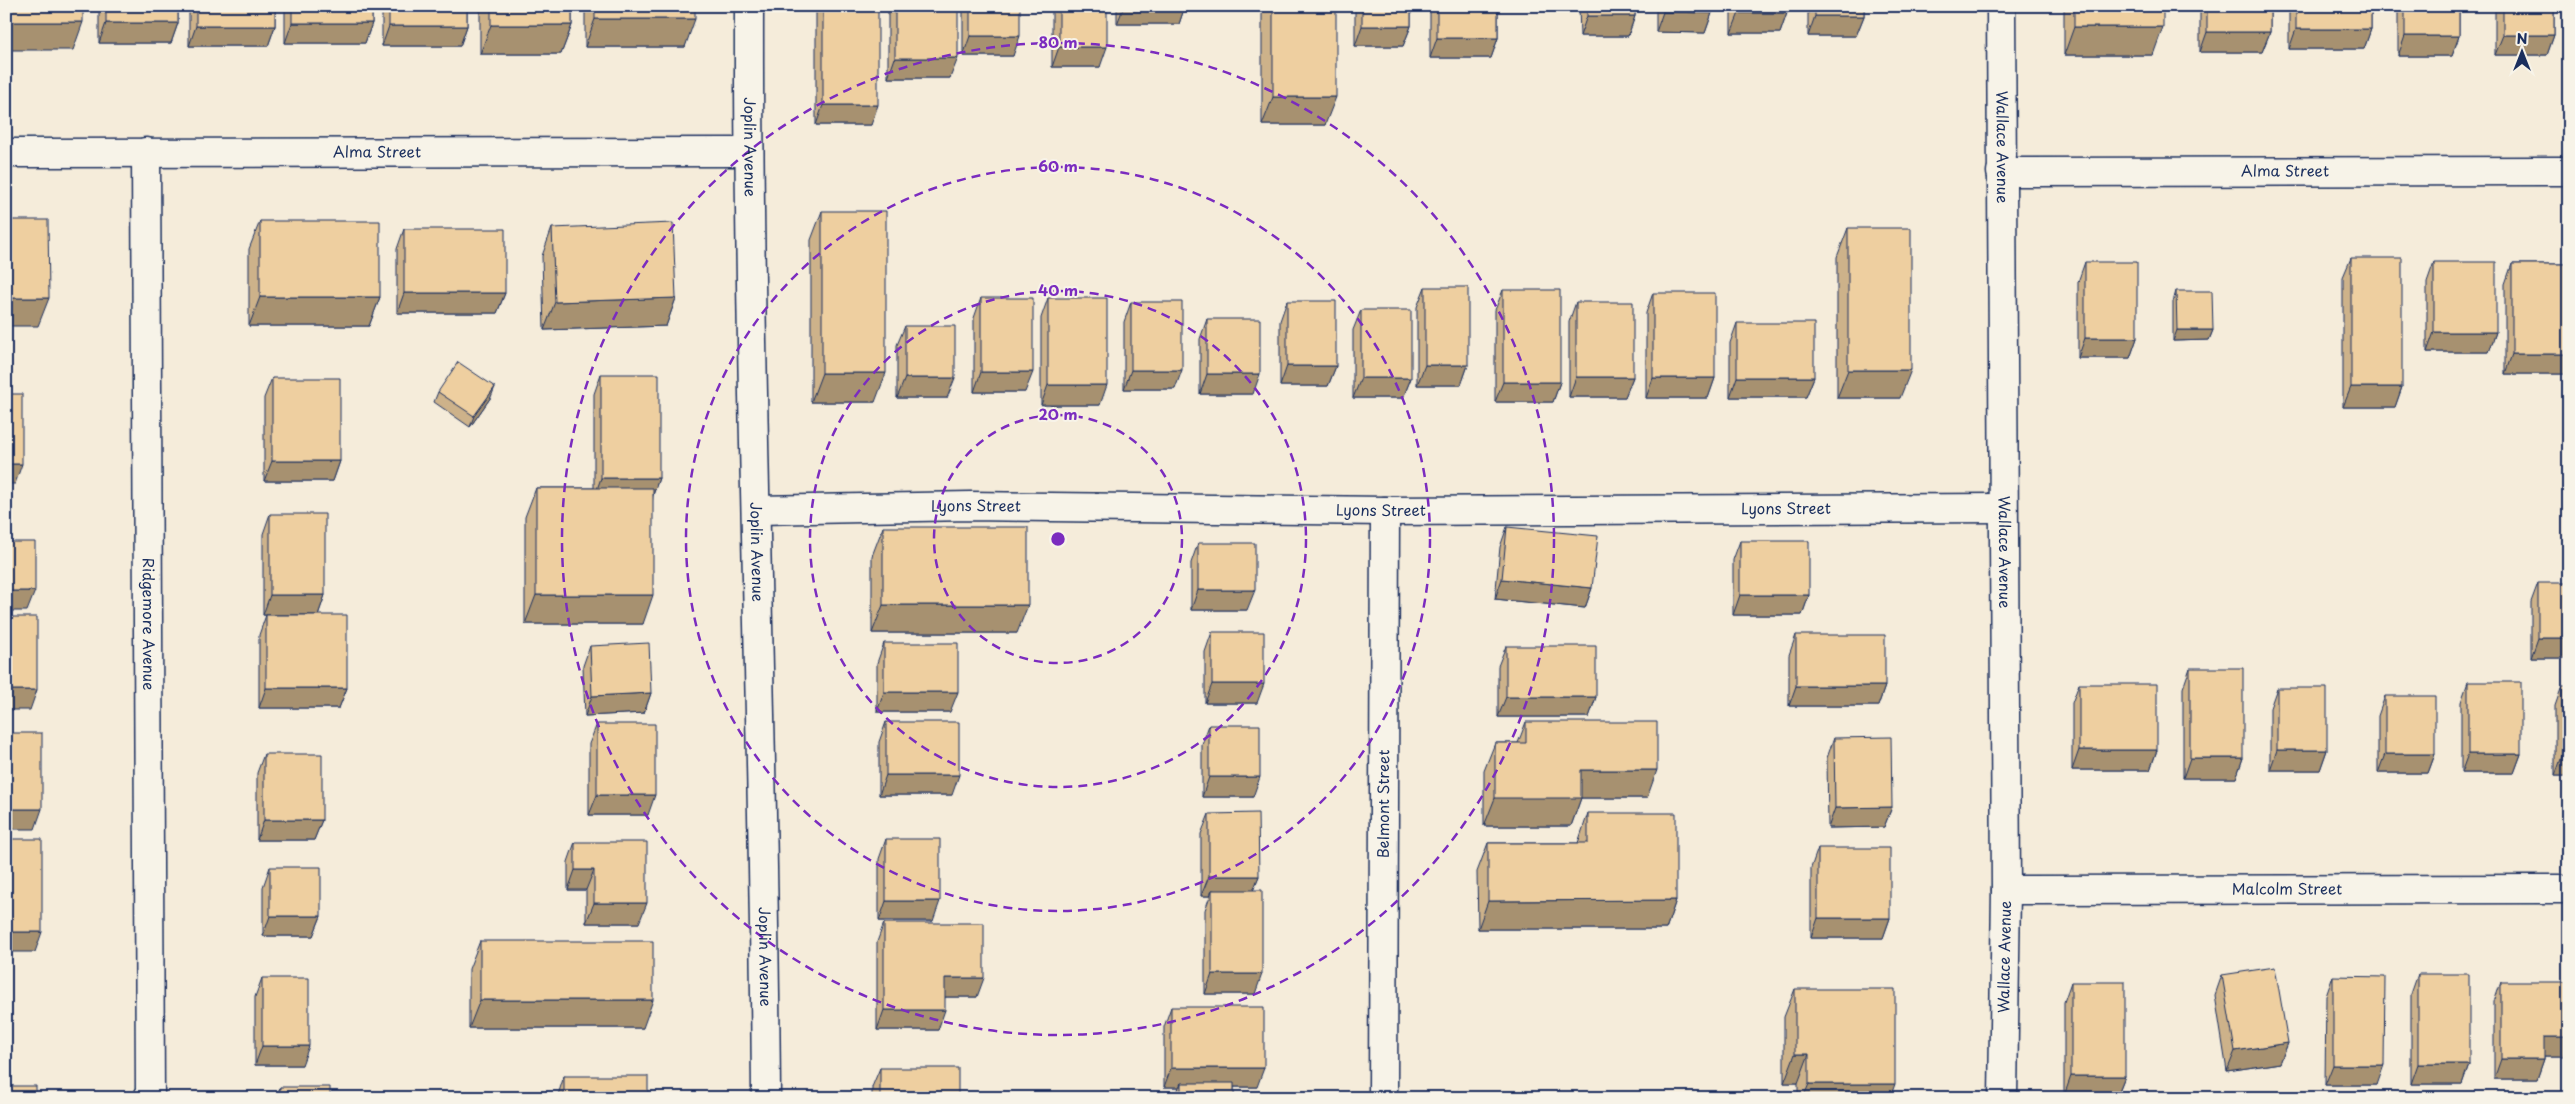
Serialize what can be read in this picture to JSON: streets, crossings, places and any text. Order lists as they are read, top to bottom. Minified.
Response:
{"streets":{"street":["Joplin Avenue","Wallace Avenue","Alma Street","Lyons Street","Ridgemore Avenue","Belmont Street","Malcolm Street"]},"crossings":[["Joplin Avenue","Alma Street"],["Joplin Avenue","Lyons Street"],["Wallace Avenue","Alma Street"],["Wallace Avenue","Lyons Street"],["Wallace Avenue","Malcolm Street"],["Alma Street","Ridgemore Avenue"],["Lyons Street","Belmont Street"]],"north":"top","rings":["80 m","60 m","40 m","20 m"]}
